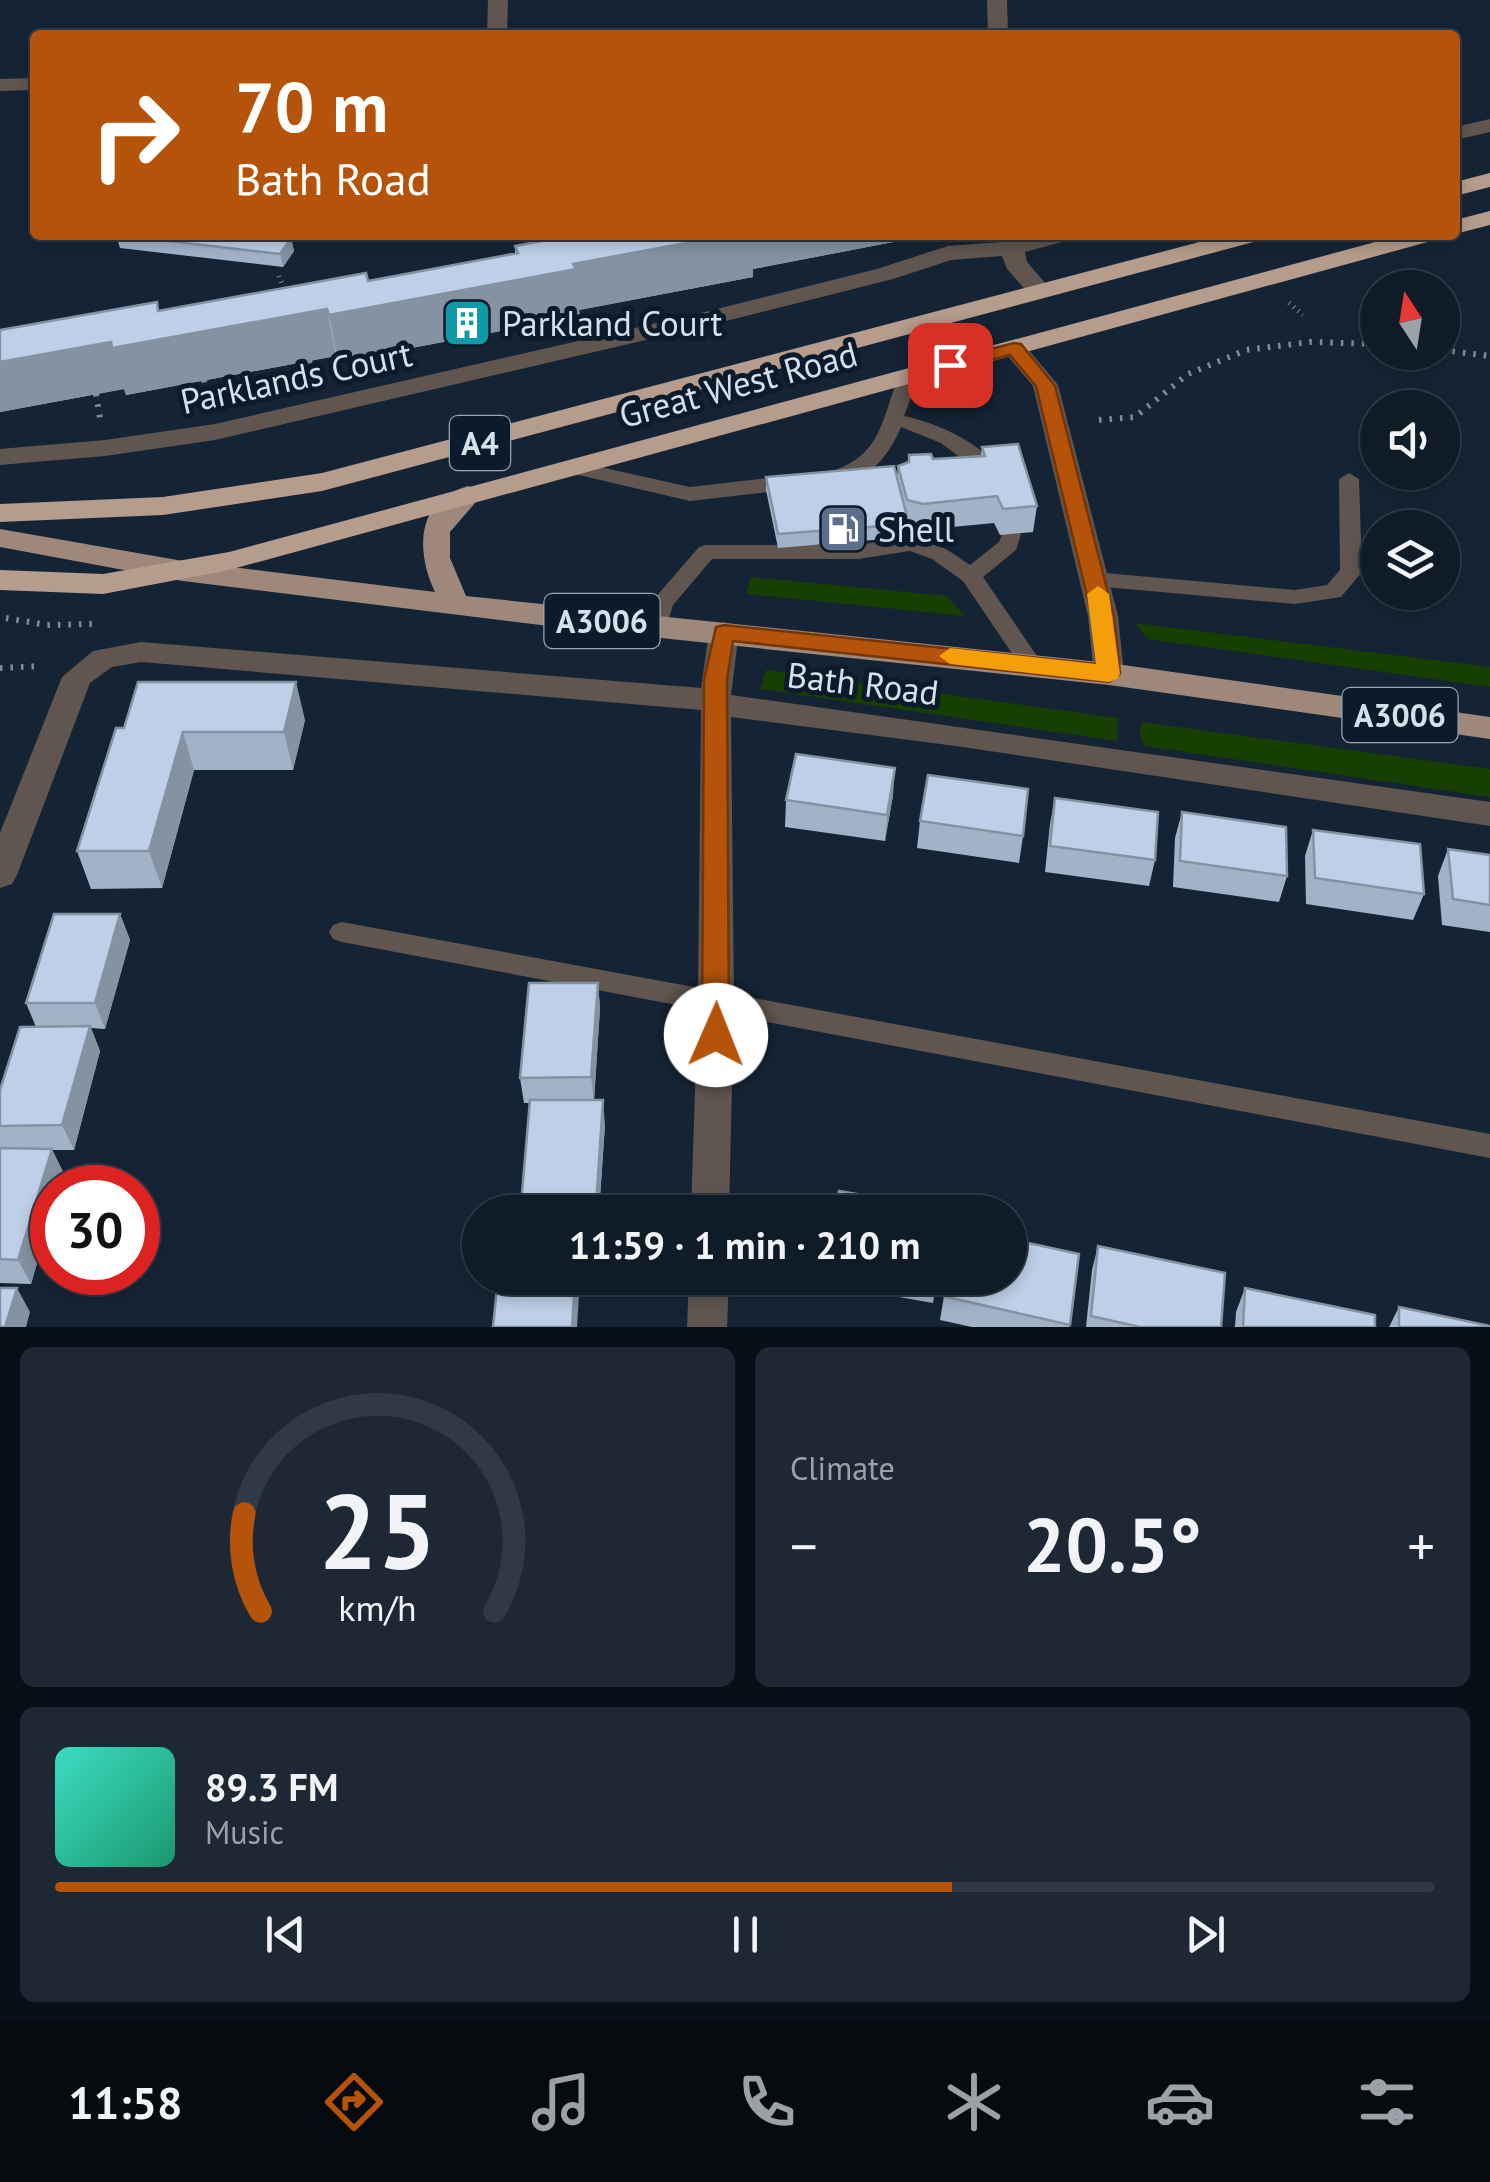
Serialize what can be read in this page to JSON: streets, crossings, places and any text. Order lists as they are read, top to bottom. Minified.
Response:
{"streets":{"highway":["Great West Road","A4","Bath Road"],"main road":["A3006"],"street":["Parklands Court"]},"crossings":[["Great West Road","Bath Road"]],"places":{"building":["Parkland Court"],"fuel station":["Shell"]},"north":"top","page":{"turn":["70 m","Bath Road"],"limit":"30","trip":"11:59 · 1 min · 210 m","tile":"Climate","heat":["−","20.5°","+"],"song":["89.3 FM","Music"],"tabs":"11:58","gauge":["25","km/h"]}}
